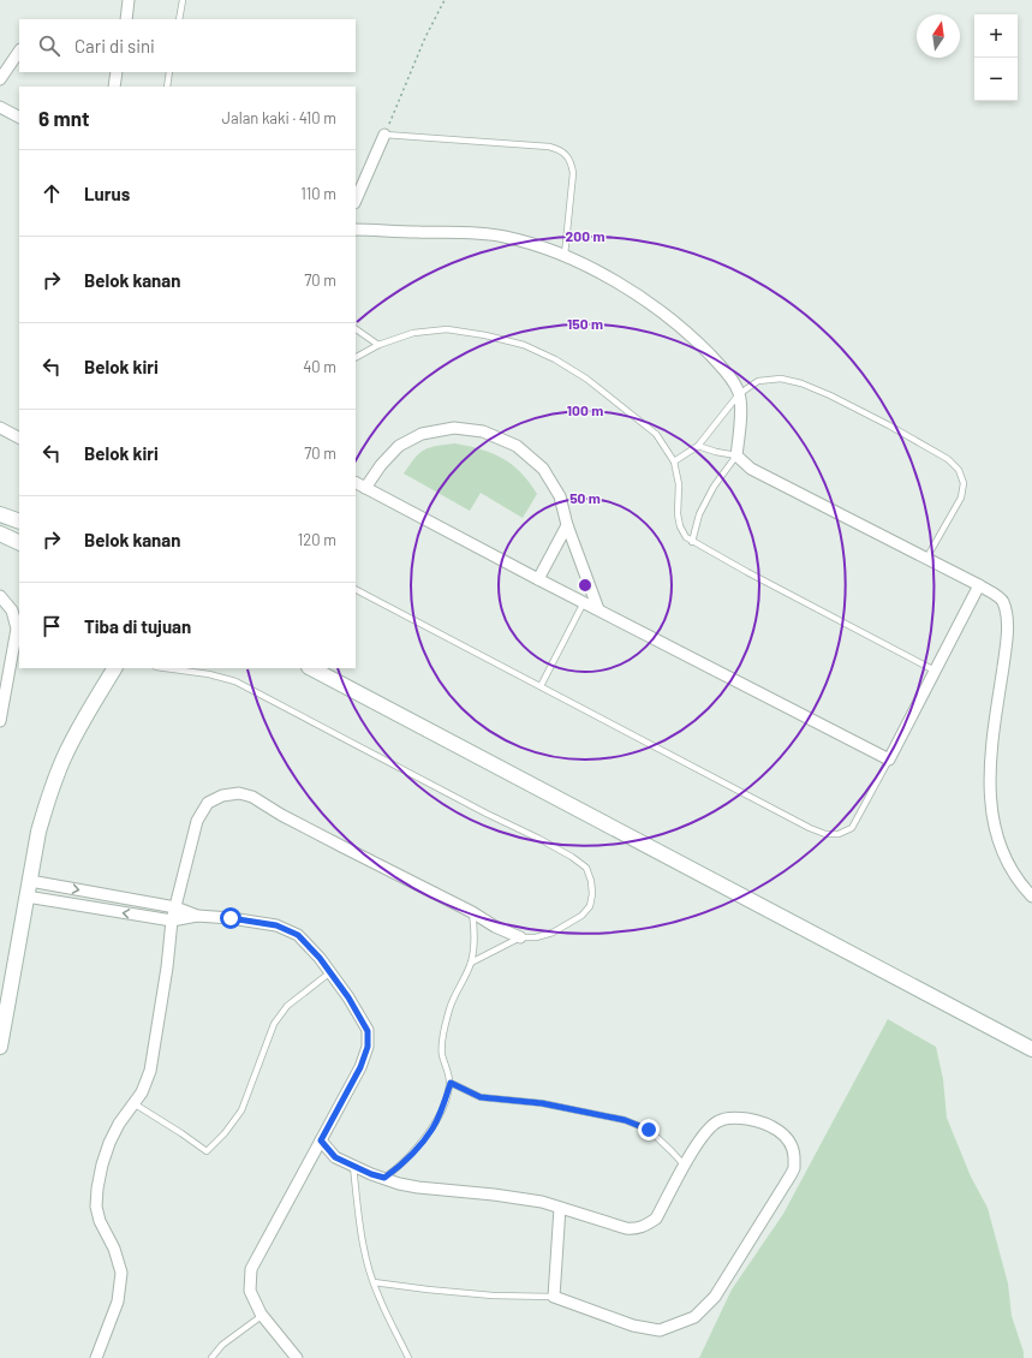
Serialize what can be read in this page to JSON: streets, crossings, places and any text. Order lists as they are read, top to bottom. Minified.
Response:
{"north":"top","page":{"map_buttons":["+","−"],"search":"Cari di sini","heading":["6 mnt","Jalan kaki · 410 m"],"list":[["Lurus","110 m"],["Belok kanan","70 m"],["Belok kiri","40 m"],["Belok kiri","70 m"],["Belok kanan","120 m"],"Tiba di tujuan"]},"rings":["200 m","150 m","100 m","50 m"]}
